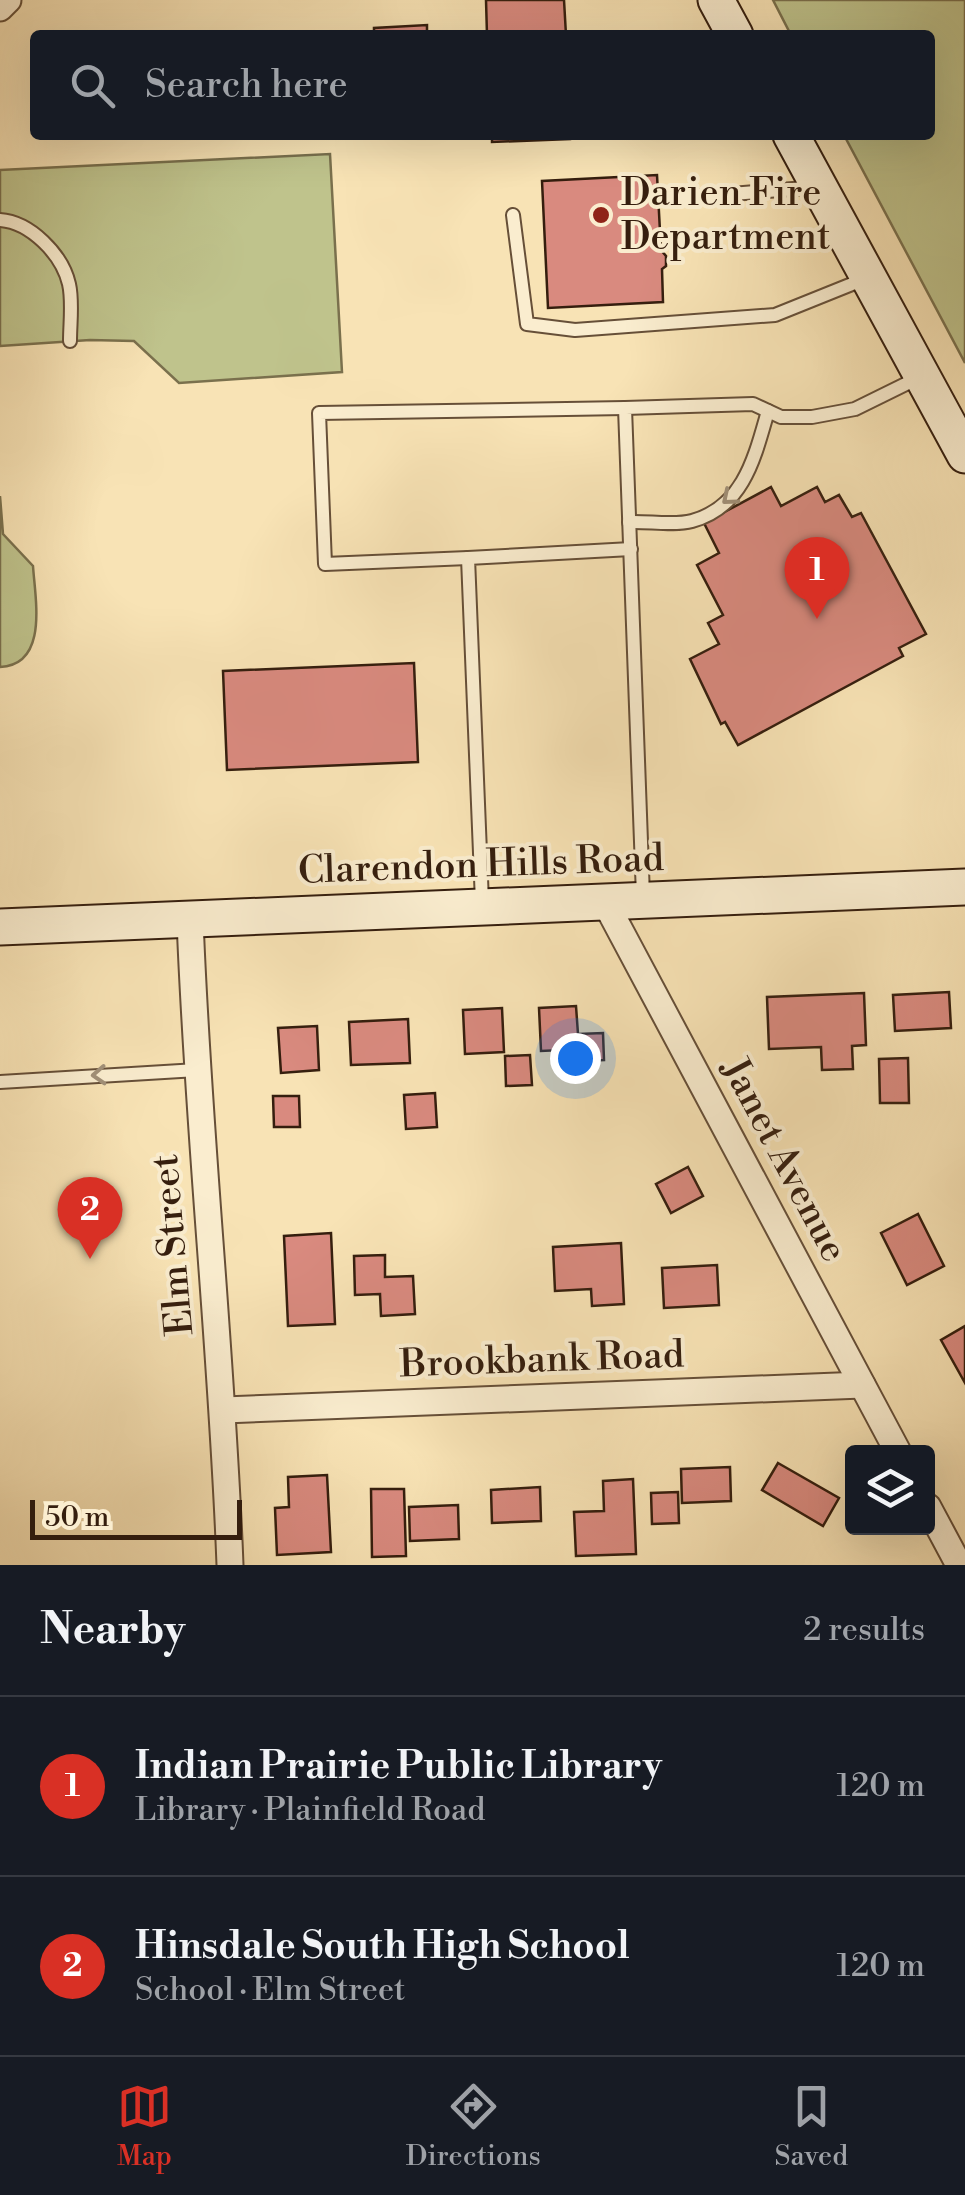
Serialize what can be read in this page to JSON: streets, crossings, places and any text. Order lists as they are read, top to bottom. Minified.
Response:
{"streets":{"street":["Clarendon Hills Road","Janet Avenue","Elm Street","Brookbank Road"]},"crossings":[["Clarendon Hills Road","Janet Avenue"],["Clarendon Hills Road","Elm Street"],["Janet Avenue","Brookbank Road"],["Elm Street","Brookbank Road"]],"places":["Darien Fire Department"],"scale_bar":"50 m","page":{"search":"Search here","pins":["1","2"],"scale":"50 m","heading":["Nearby","2 results"],"list":[{"mark":"1","name":"Indian Prairie Public Library","note":"Library · Plainfield Road","value":"120 m"},{"mark":"2","name":"Hinsdale South High School","note":"School · Elm Street","value":"120 m"}],"nav":["Map","Directions","Saved"]}}
